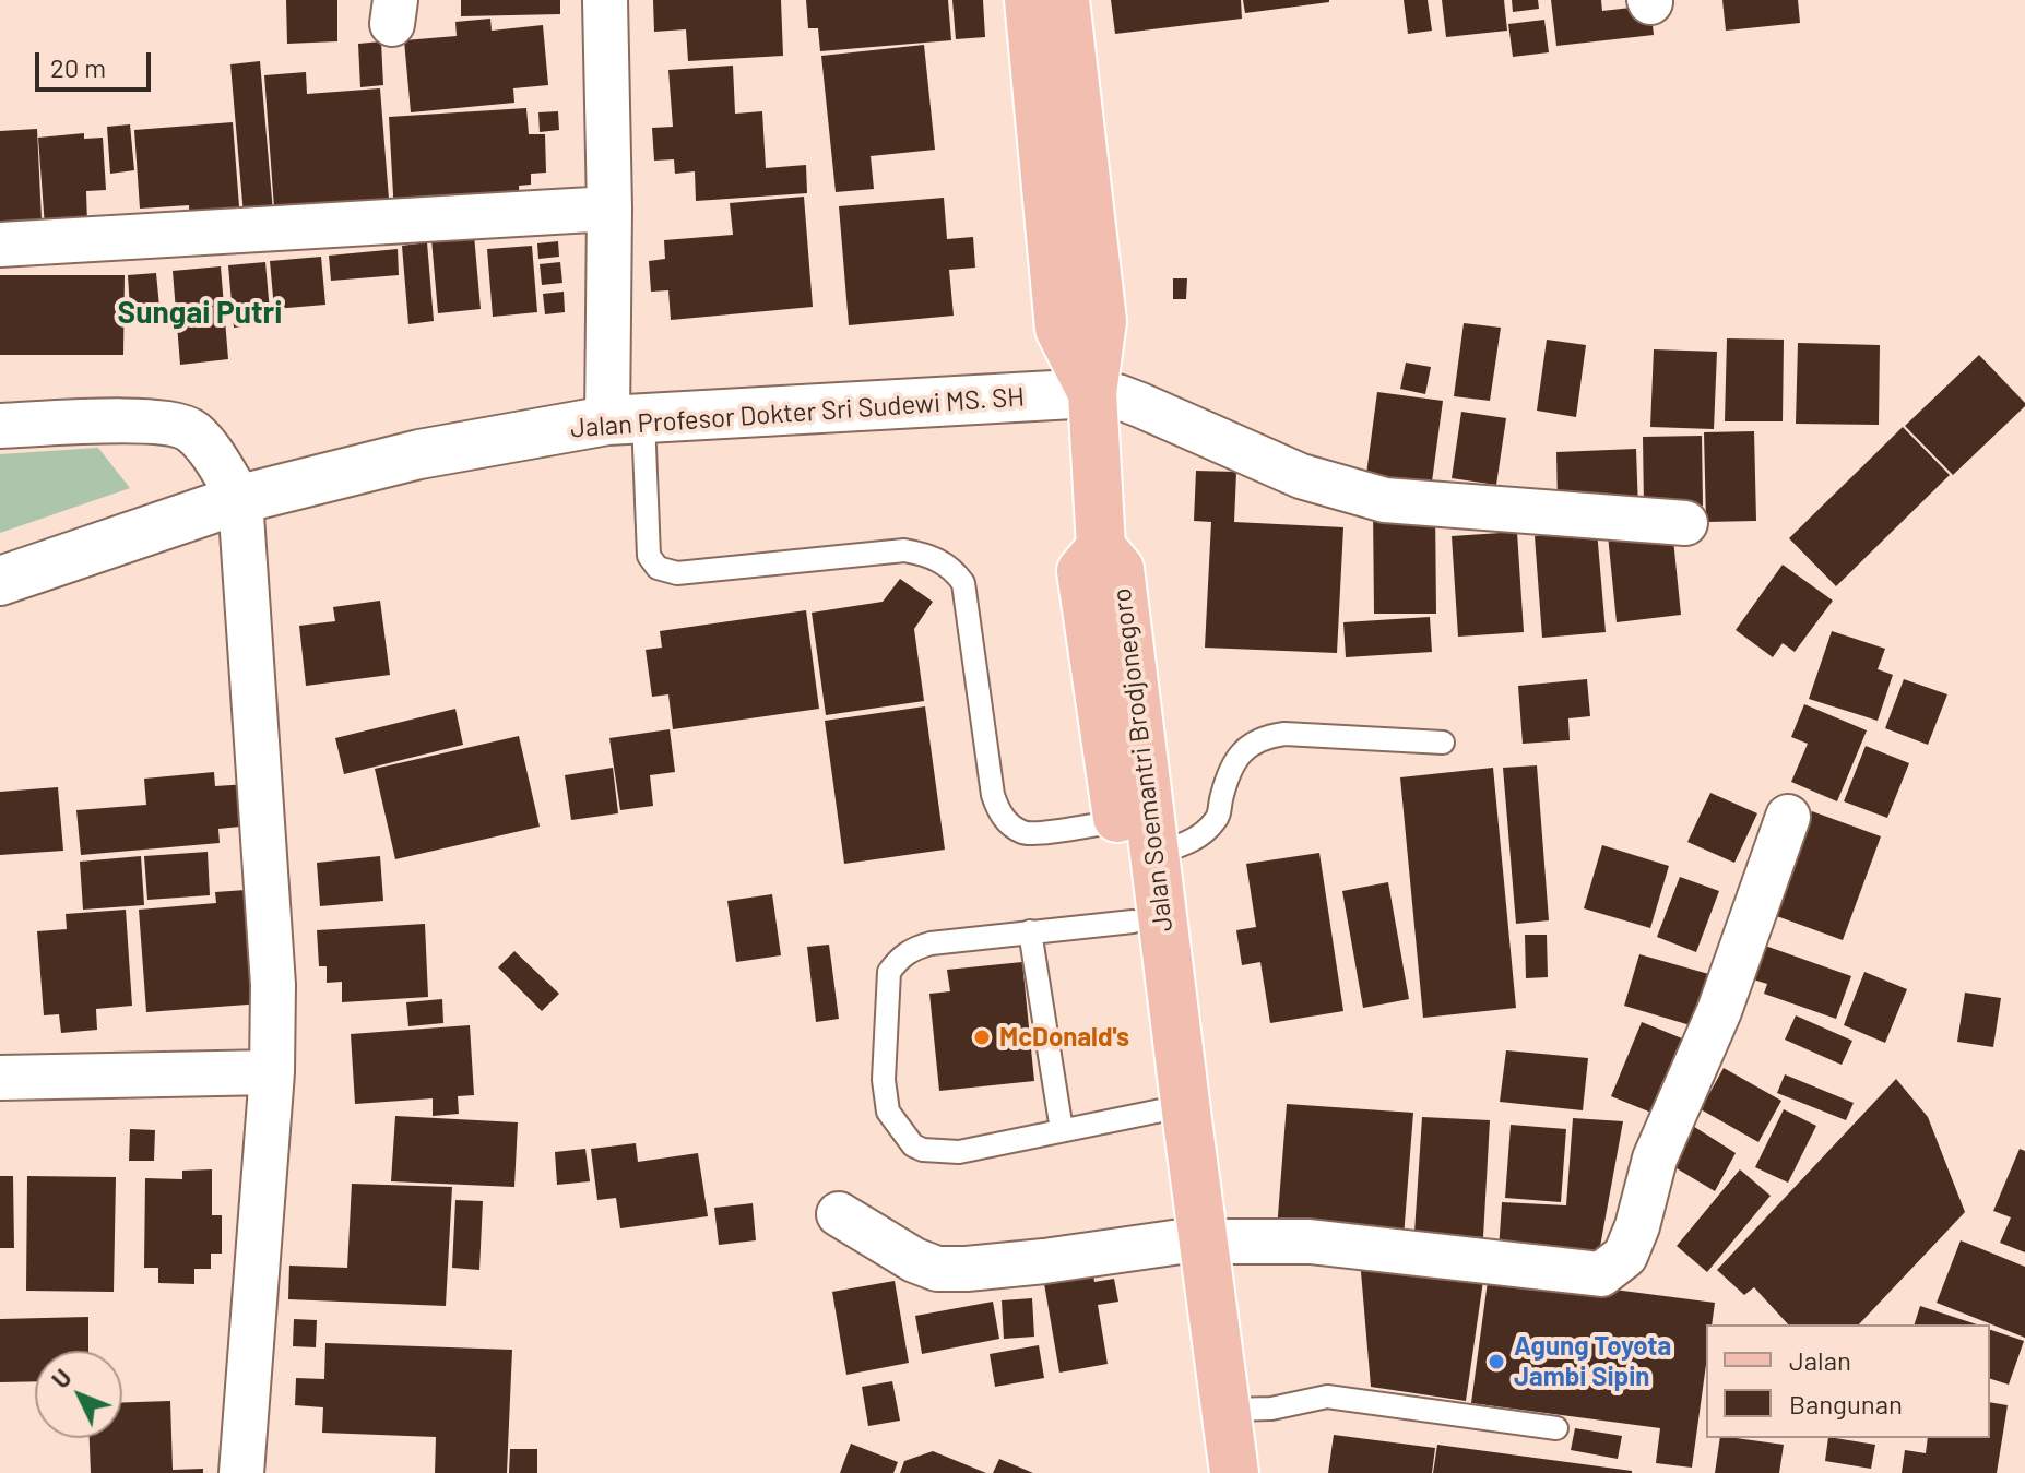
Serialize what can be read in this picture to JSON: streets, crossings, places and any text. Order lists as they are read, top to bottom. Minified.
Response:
{"streets":{"main road":["Jalan Profesor Dokter Sri Sudewi MS. SH","Jalan Soemantri Brodjonegoro"]},"crossings":[["Jalan Profesor Dokter Sri Sudewi MS. SH","Jalan Soemantri Brodjonegoro"]],"districts":["Sungai Putri"],"places":["McDonald's","Agung Toyota Jambi Sipin"],"legend":["Jalan","Bangunan"],"scale_bar":"20 m","north":"top left"}
